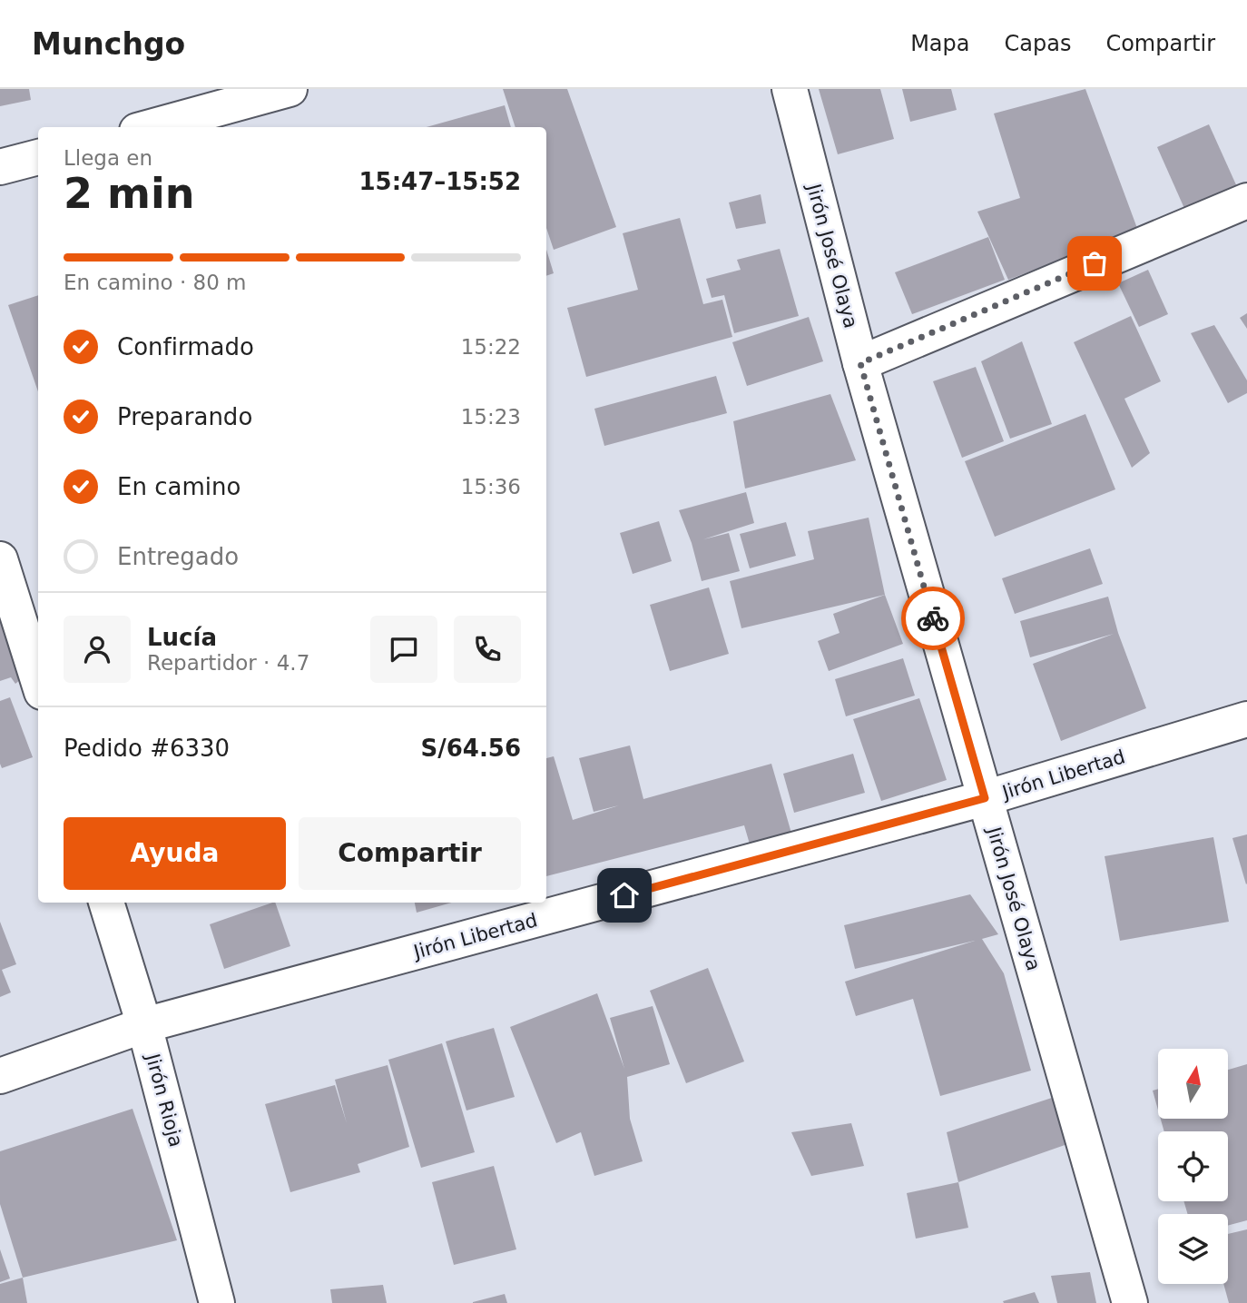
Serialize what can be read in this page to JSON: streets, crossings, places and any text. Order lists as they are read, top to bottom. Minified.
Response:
{"streets":{"street":["Jirón José Olaya","Jirón Libertad","Jirón Rioja"]},"crossings":[["Jirón José Olaya","Jirón Libertad"],["Jirón Libertad","Jirón Rioja"]],"north":"top","page":{"header":"Munchgo","nav":["Mapa","Capas","Compartir"],"heading":["2 min","Llega en","15:47–15:52"],"panel":["Lucía","Repartidor · 4.7","Pedido #6330","S/64.56"],"bar":"En camino · 80 m","list":[["Confirmado","15:22"],["Preparando","15:23"],["En camino","15:36"],"Entregado"],"buttons":["Ayuda","Compartir"]}}
